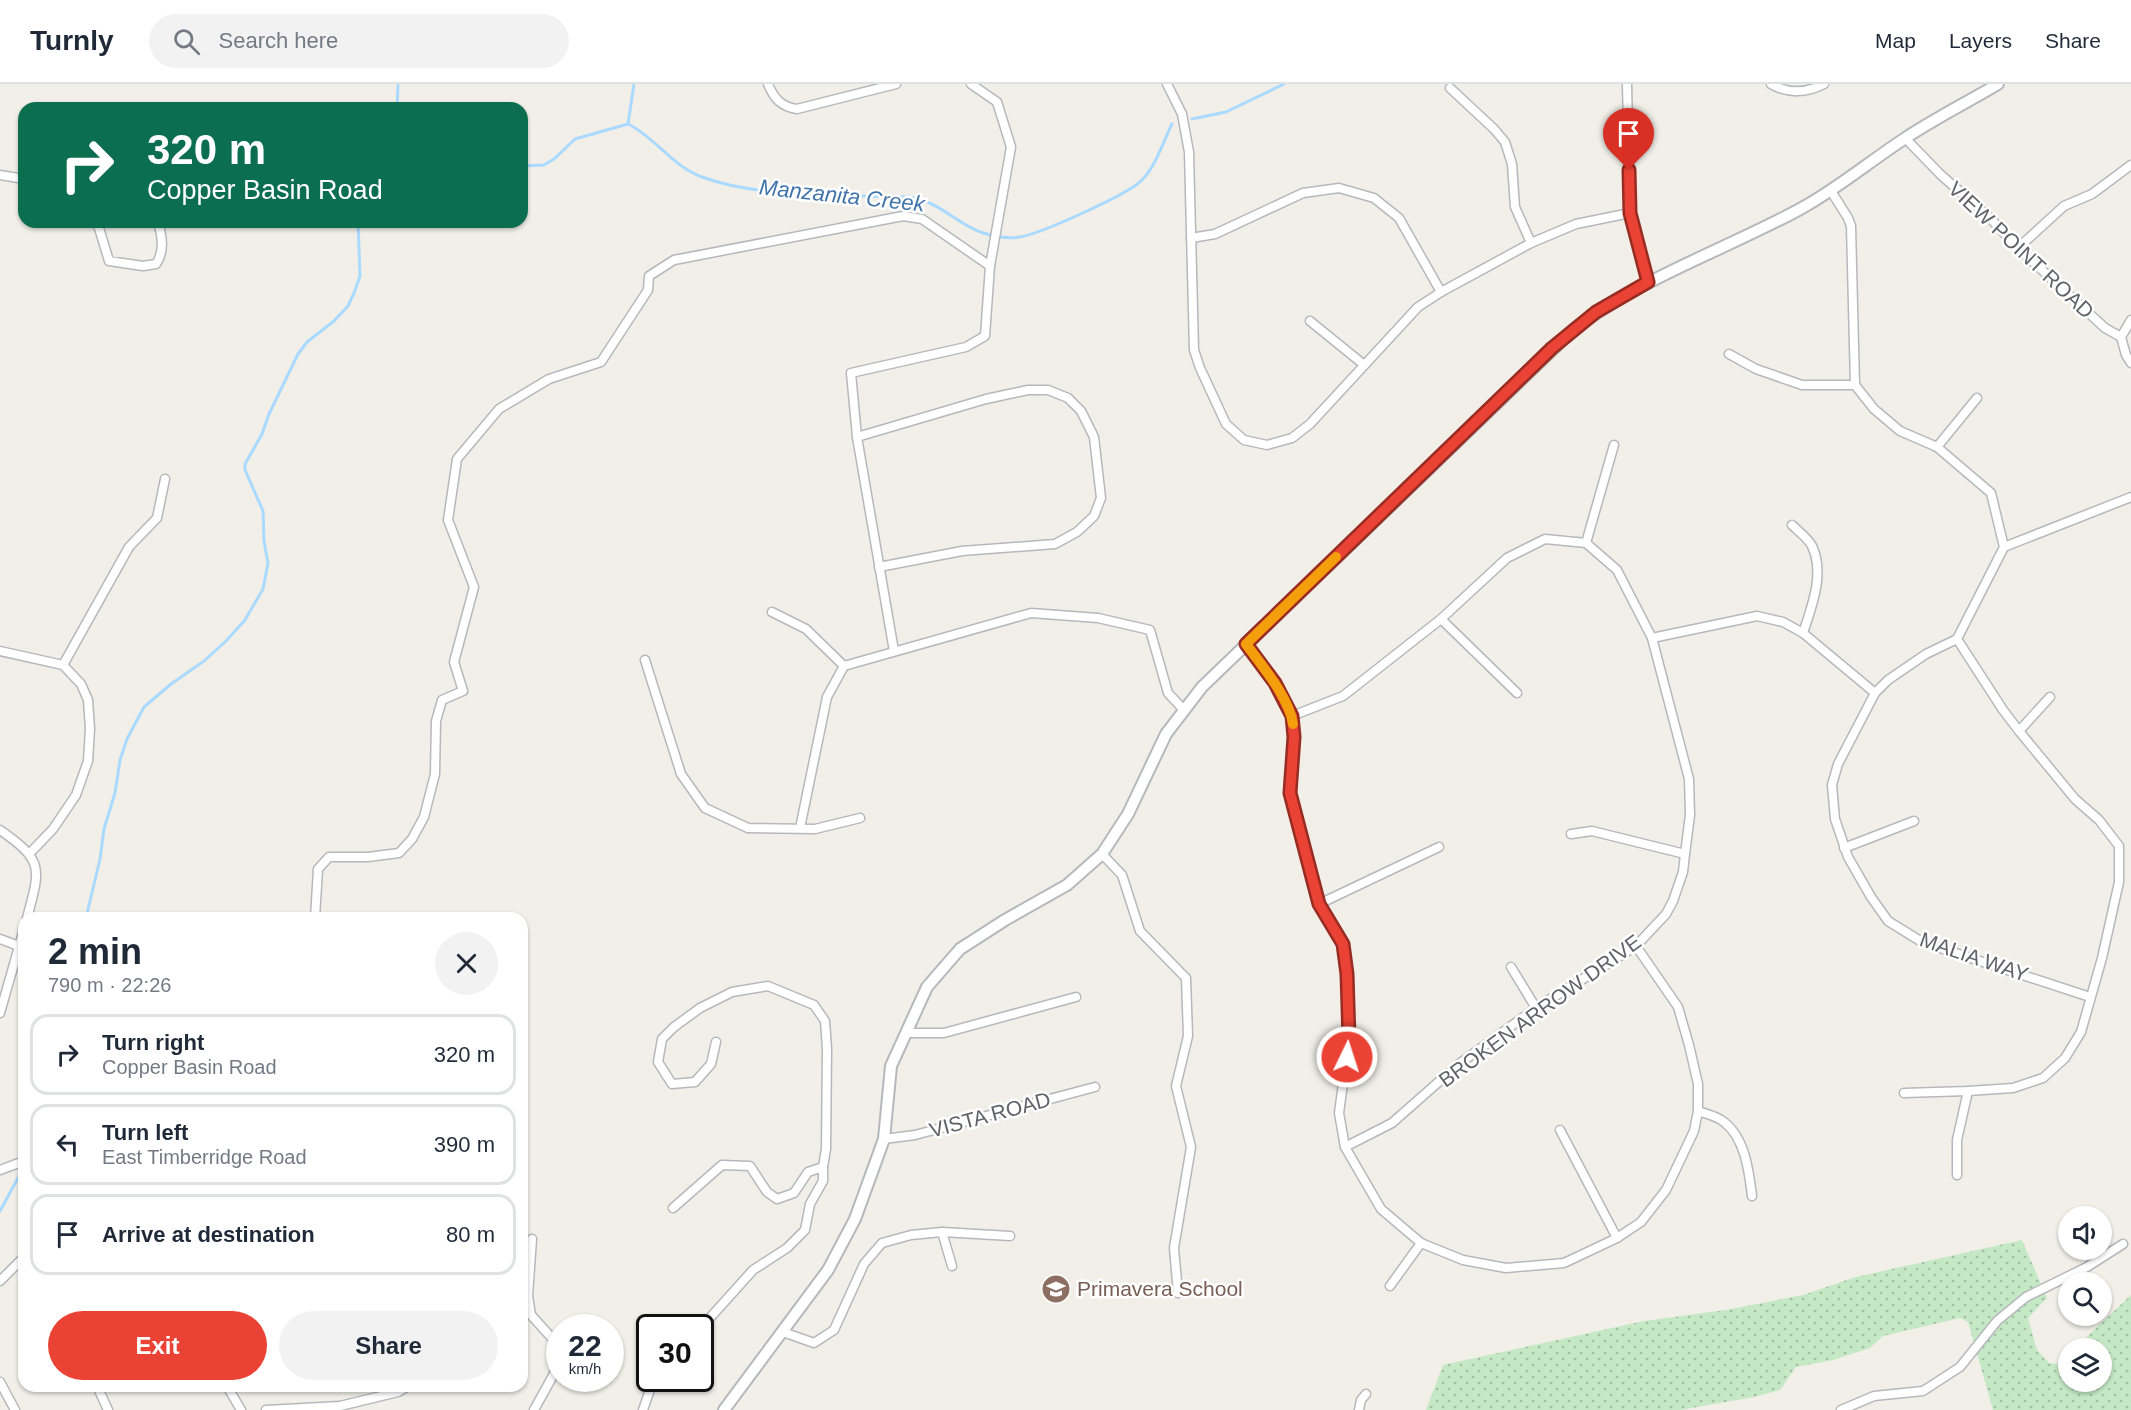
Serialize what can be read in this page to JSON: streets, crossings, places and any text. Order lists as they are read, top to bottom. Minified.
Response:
{"streets":{"street":["VIEW POINT ROAD","MALIA WAY","BROKEN ARROW DRIVE","VISTA ROAD"]},"water":["Manzanita Creek"],"places":{"school or university":["Primavera School"]},"page":{"header":"Turnly","search":"Search here","nav":["Map","Layers","Share"],"turn":["320 m","Copper Basin Road"],"heading":["2 min","790 m · 22:26"],"list":[{"name":"Turn right","note":"Copper Basin Road","value":"320 m"},{"name":"Turn left","note":"East Timberridge Road","value":"390 m"},{"name":"Arrive at destination","value":"80 m"}],"buttons":["Exit","Share"],"speed":"22 km/h","limit":"30"}}
